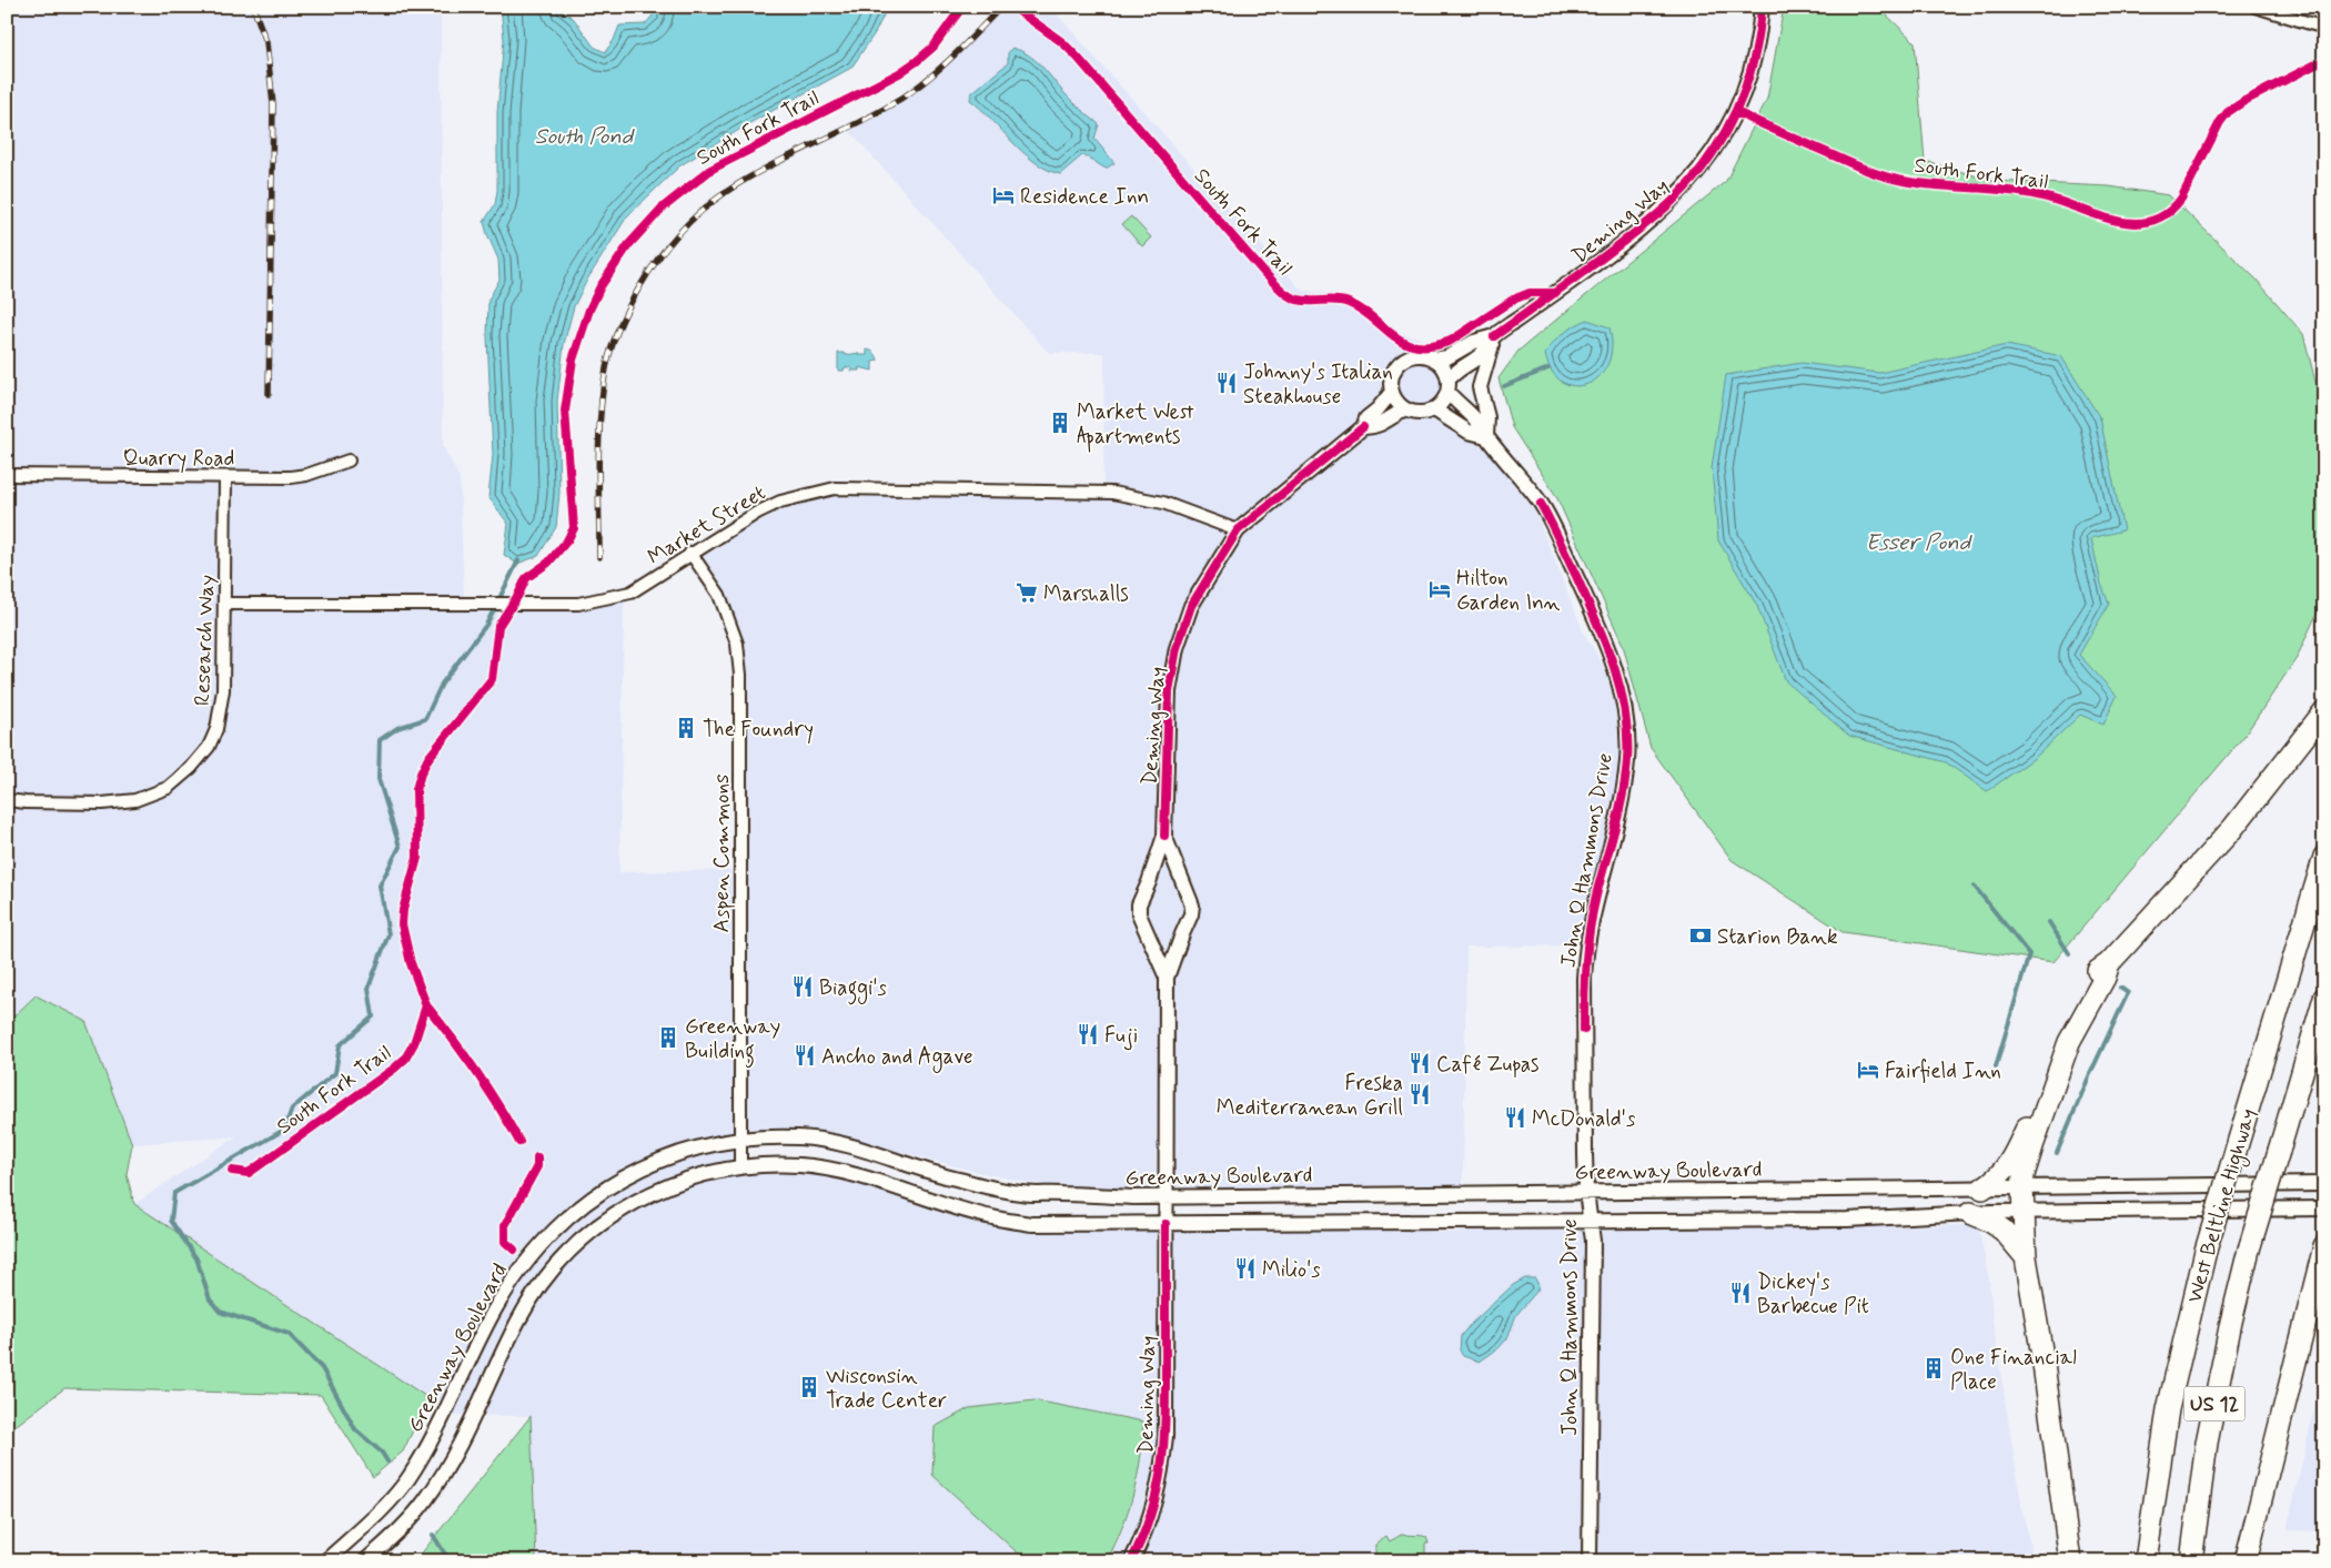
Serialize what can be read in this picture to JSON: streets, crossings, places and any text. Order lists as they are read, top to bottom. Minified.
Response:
{"streets":{"highway":["West Beltline Highway","US 12"],"street":["Deming Way","Quarry Road","Market Street","Research Way","Aspen Commons","John Q Hammons Drive","Greenway Boulevard"],"cycle path":["South Fork Trail"]},"crossings":[["Deming Way","Market Street"],["Deming Way","John Q Hammons Drive"],["Deming Way","Greenway Boulevard"],["Quarry Road","Research Way"],["Market Street","Research Way"],["Market Street","Aspen Commons"],["Aspen Commons","Greenway Boulevard"],["John Q Hammons Drive","Greenway Boulevard"]],"water":["South Pond","Esser Pond"],"places":{"hotel":["Residence Inn","Hilton Garden Inn","Fairfield Inn"],"restaurant":["Johnny's Italian Steakhouse","Biaggi's","Fuji","Ancho and Agave","Café Zupas","Freska Mediterranean Grill","McDonald's","Milio's","Dickey's Barbecue Pit"],"building":["Market West Apartments","The Foundry","Greenway Building","One Financial Place","Wisconsin Trade Center"],"supermarket":["Marshalls"],"bank":["Starion Bank"]}}
